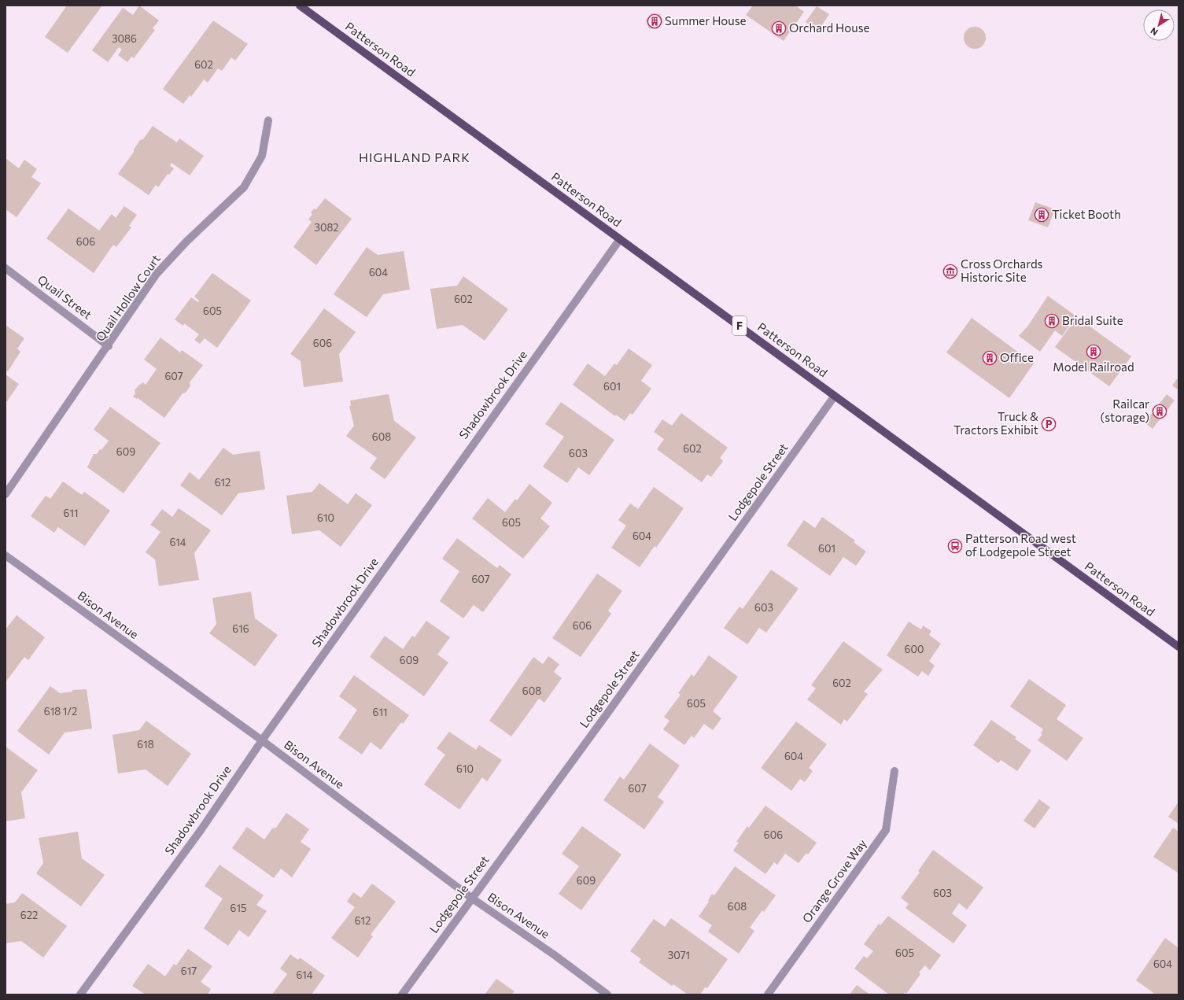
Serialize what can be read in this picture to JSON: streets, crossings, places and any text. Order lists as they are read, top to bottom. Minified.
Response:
{"streets":{"main road":["Patterson Road","F"],"street":["Quail Street","Quail Hollow Court","Shadowbrook Drive","Lodgepole Street","Bison Avenue","Orange Grove Way"]},"crossings":[["Patterson Road","Shadowbrook Drive"],["Patterson Road","Lodgepole Street"],["Quail Street","Quail Hollow Court"],["Shadowbrook Drive","Bison Avenue"],["Lodgepole Street","Bison Avenue"]],"districts":["HIGHLAND PARK"],"places":{"building":["Summer House","Orchard House","Ticket Booth","Bridal Suite","Model Railroad","Office","Railcar (storage)"],"museum":["Cross Orchards Historic Site"],"parking":["Truck & Tractors Exhibit"],"bus stop":["Patterson Road west of Lodgepole Street"]},"house_numbers":["3086","602","3082","606","604","602","605","606","607","601","608","602","609","603","612","611","610","605","604","614","601","607","603","606","616","600","609","602","608","605","618 1/2","611","618","604","610","607","606","609","603","608","615","622","612","605","3071","604","617","614"],"north":"bottom left"}
